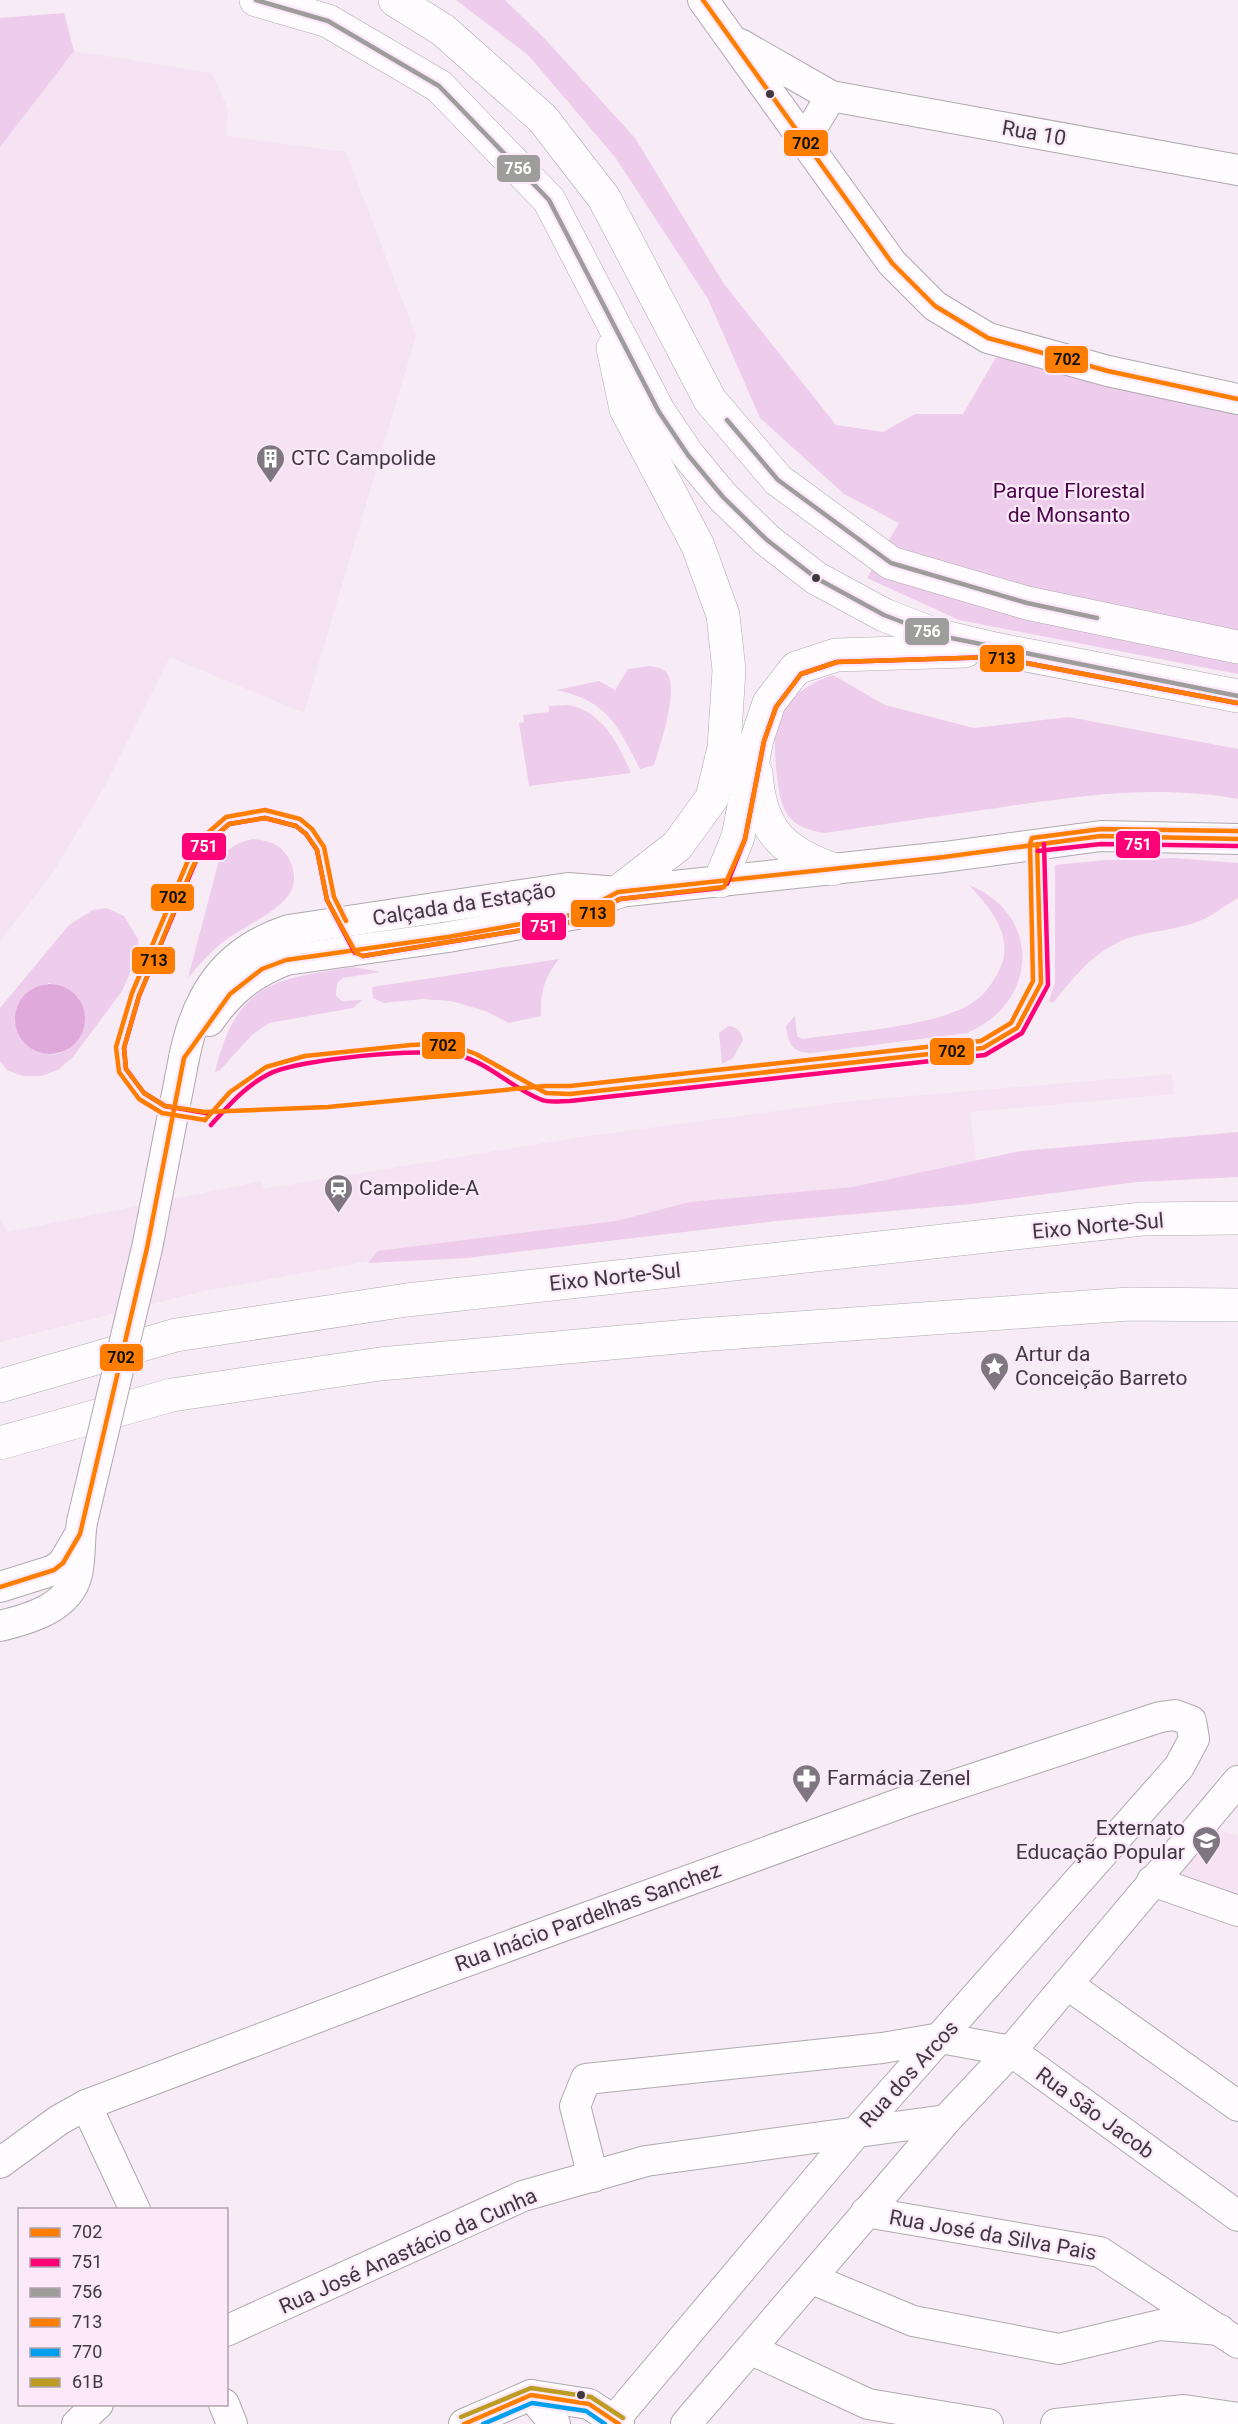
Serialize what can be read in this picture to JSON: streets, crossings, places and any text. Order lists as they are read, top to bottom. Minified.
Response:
{"streets":{"main road":["Eixo Norte-Sul"],"street":["Rua 10","Calçada da Estação","Rua Inácio Pardelhas Sanchez","Rua dos Arcos","Rua São Jacob","Rua José da Silva Pais","Rua José Anastácio da Cunha"]},"crossings":[["Rua Inácio Pardelhas Sanchez","Rua dos Arcos"],["Rua dos Arcos","Rua São Jacob"],["Rua dos Arcos","Rua José Anastácio da Cunha"]],"parks":["Parque Florestal de Monsanto"],"places":{"building":["CTC Campolide"],"station":["Campolide-A"],"place":["Artur da Conceição Barreto"],"pharmacy":["Farmácia Zenel"],"school or university":["Externato Educação Popular"]},"lines":["transit line 702","transit line 756","transit line 751","transit line 713","transit line 61B","transit line 770"],"legend":["702","751","756","713","770","61B"]}
